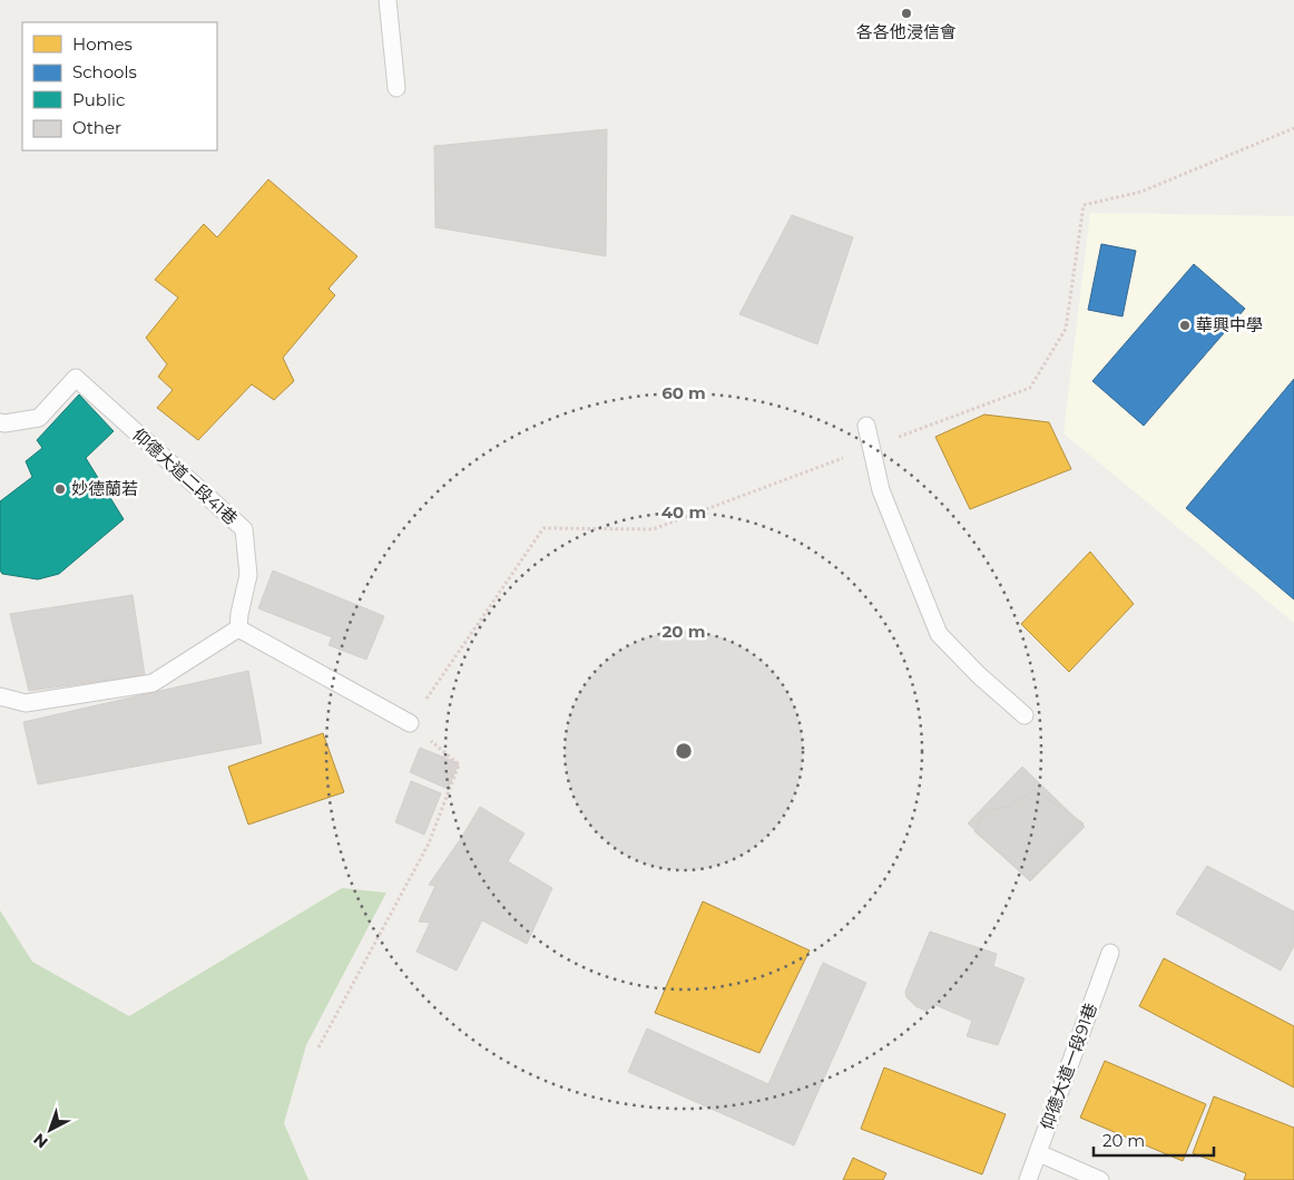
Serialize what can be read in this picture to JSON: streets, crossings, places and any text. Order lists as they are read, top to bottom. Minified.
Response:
{"streets":{"lane":["仰德大道二段41巷","仰德大道一段91巷"]},"places":["各各他浸信會","華興中學","妙德蘭若"],"legend":["Homes","Schools","Public","Other"],"scale_bar":"20 m","north":"bottom left","rings":["60 m","40 m","20 m"]}
